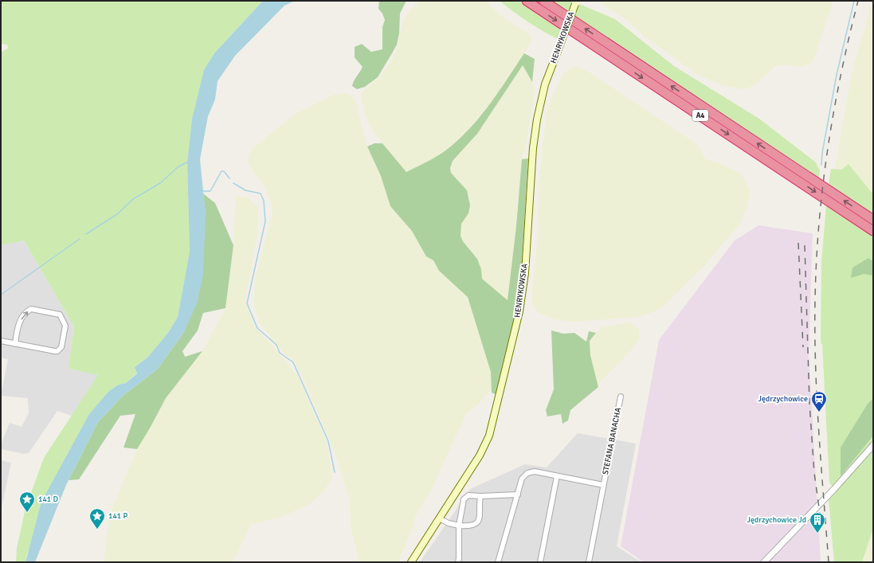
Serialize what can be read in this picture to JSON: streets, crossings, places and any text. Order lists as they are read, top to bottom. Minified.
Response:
{"streets":{"highway":["A4"],"main road":["HENRYKOWSKA"],"street":["STEFANA BANACHA"]},"places":{"station":["Jędrzychowice"],"place":["141 D","141 P"],"building":["Jędrzychowice Jd"]}}
